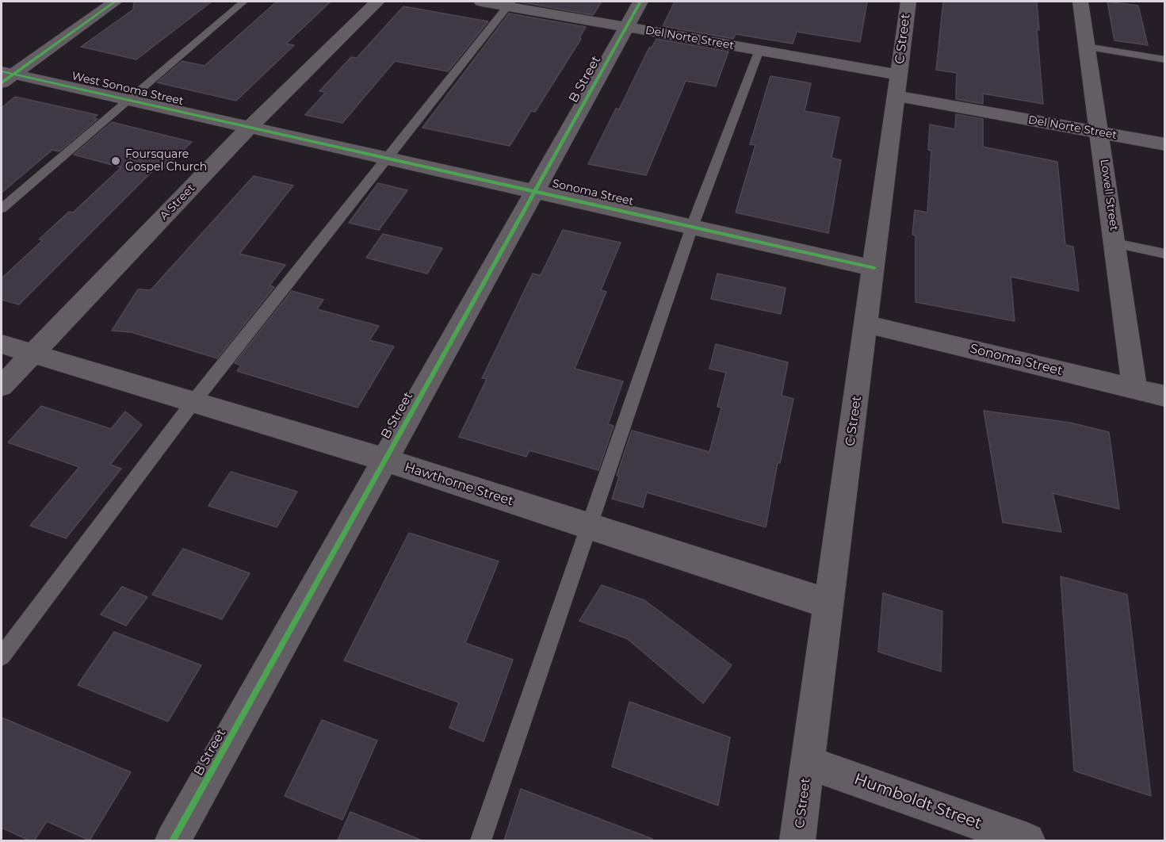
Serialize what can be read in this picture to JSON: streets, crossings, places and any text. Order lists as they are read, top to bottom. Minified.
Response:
{"streets":{"street":["Del Norte Street","C Street","B Street","West Sonoma Street","Sonoma Street","Lowell Street","A Street","Hawthorne Street","Humboldt Street"]},"crossings":[["Del Norte Street","C Street"],["Del Norte Street","B Street"],["Del Norte Street","Lowell Street"],["C Street","Sonoma Street"],["C Street","Hawthorne Street"],["C Street","Humboldt Street"],["B Street","Sonoma Street"],["B Street","Hawthorne Street"],["West Sonoma Street","Sonoma Street"],["West Sonoma Street","A Street"],["Sonoma Street","Lowell Street"],["Sonoma Street","A Street"],["A Street","Hawthorne Street"]],"places":["Foursquare Gospel Church"]}
